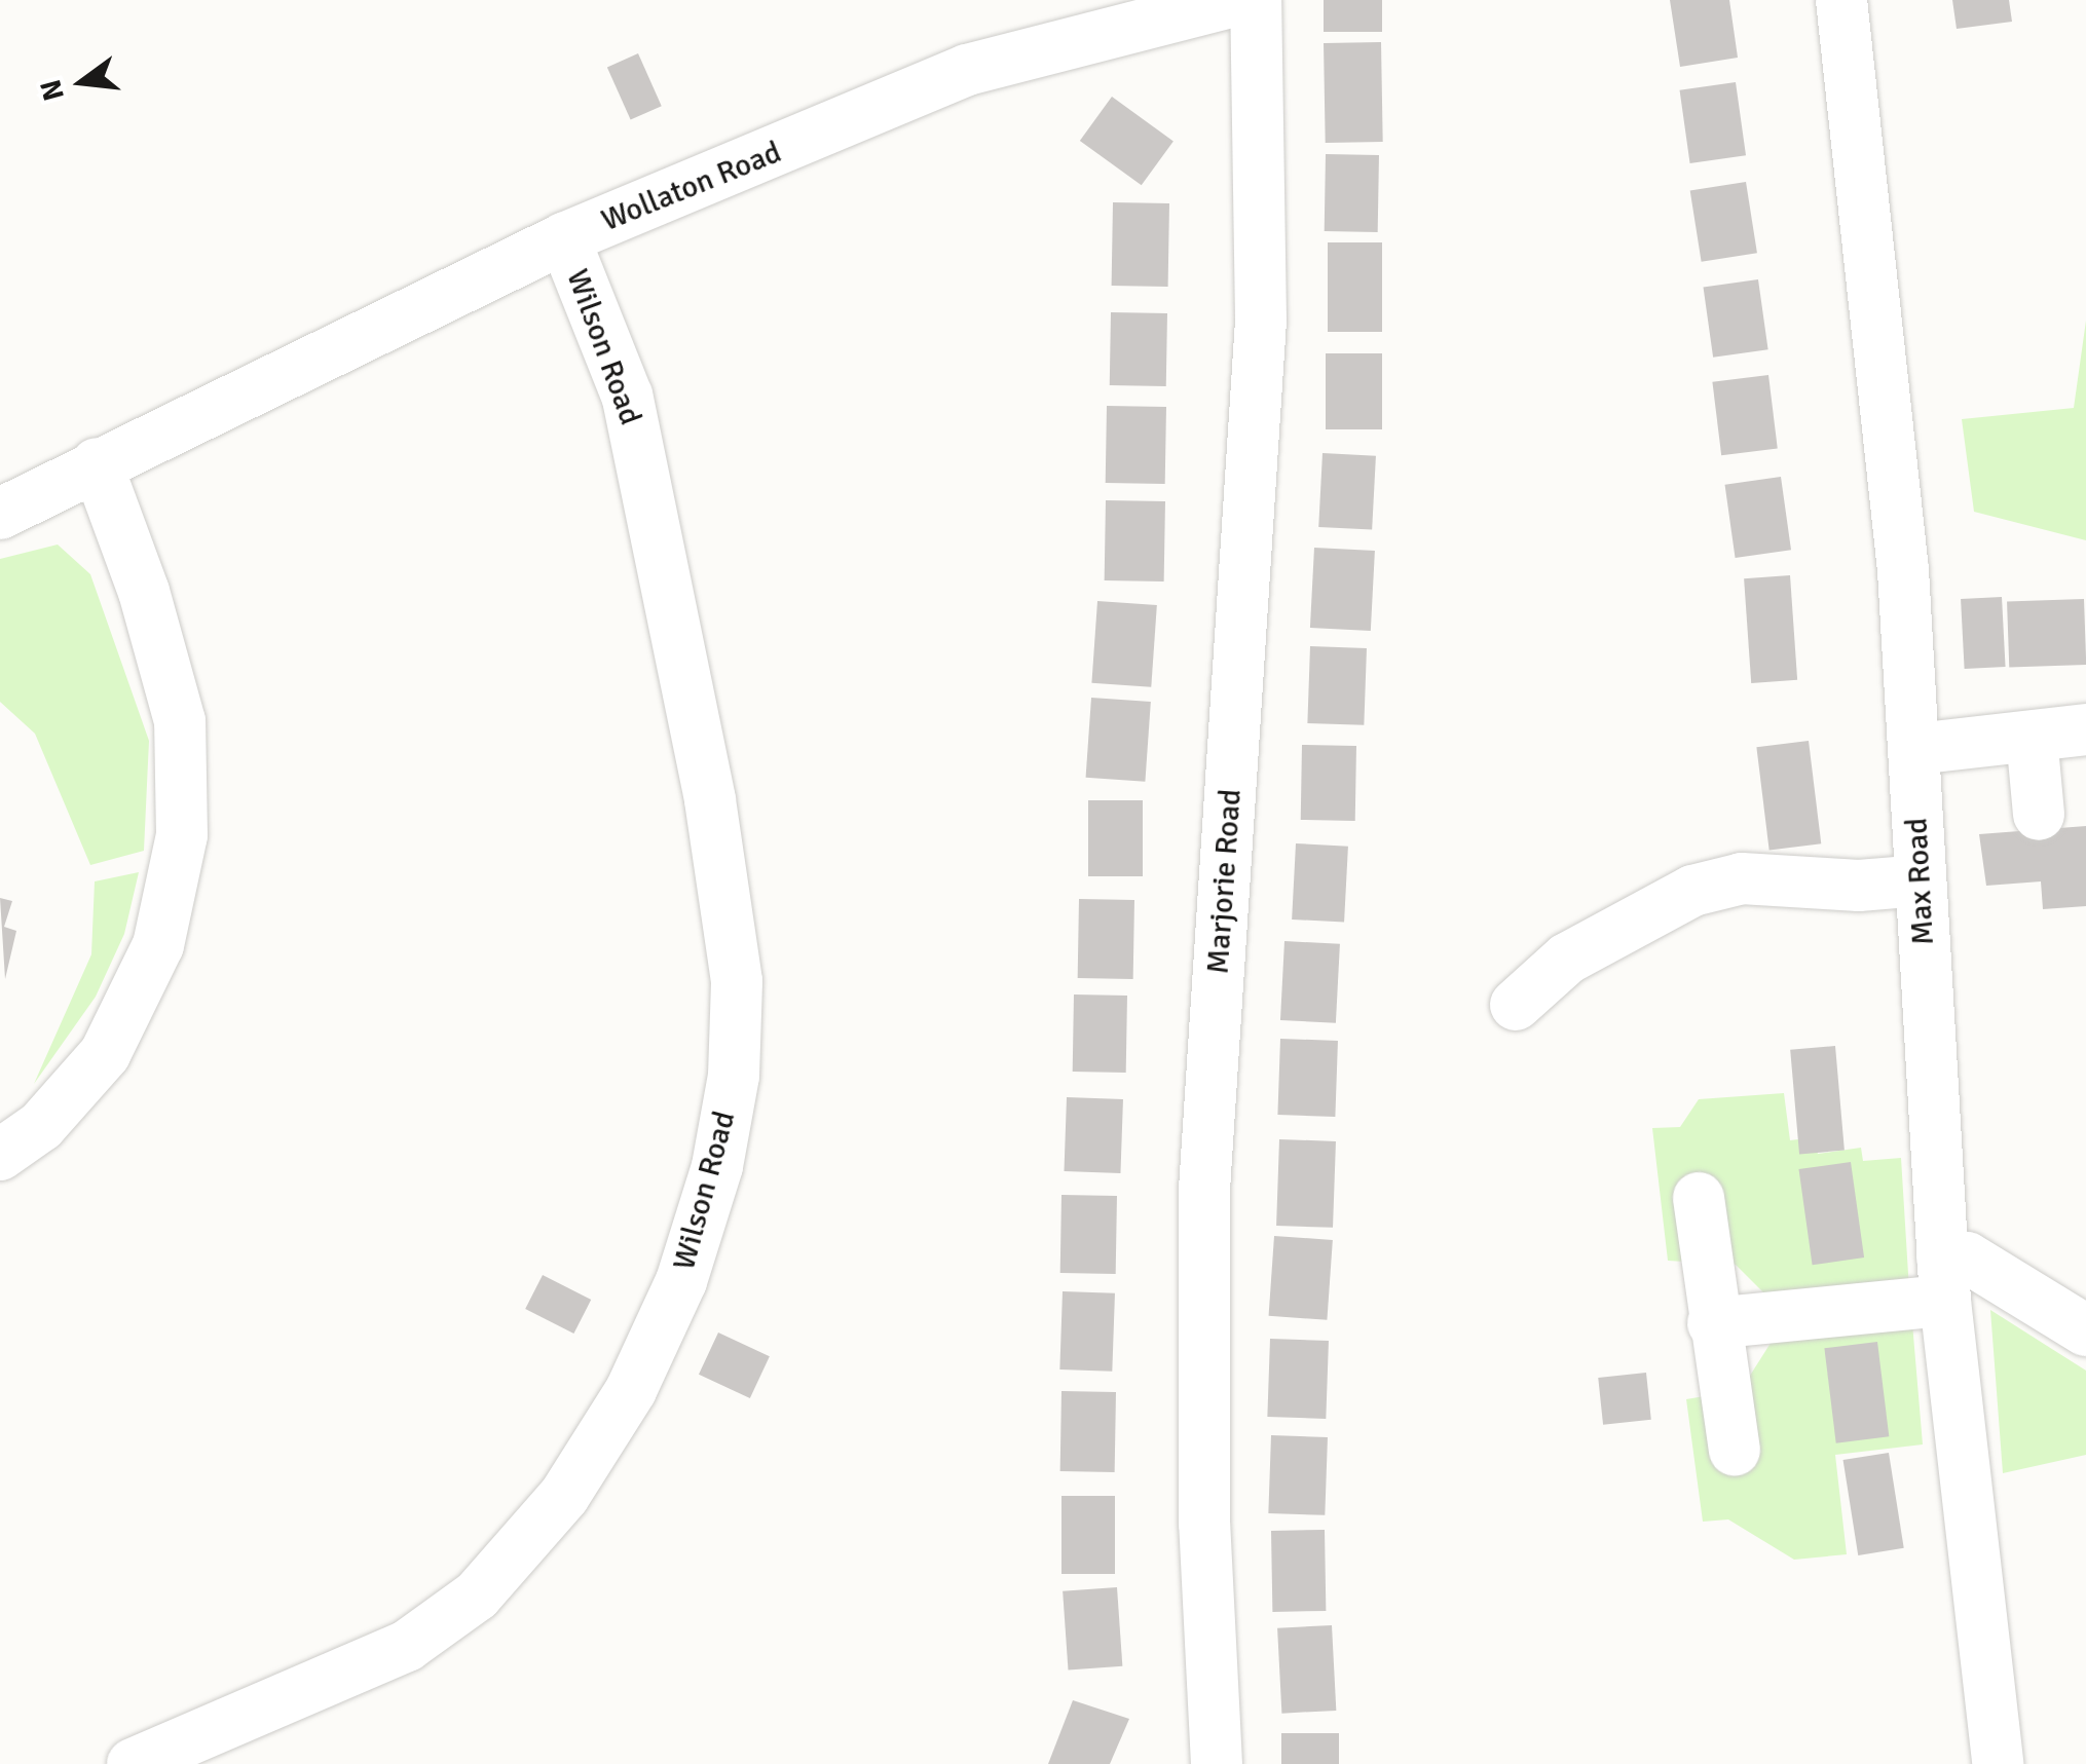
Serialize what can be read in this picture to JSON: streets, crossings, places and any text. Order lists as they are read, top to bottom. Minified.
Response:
{"streets":{"street":["Wollaton Road","Wilson Road","Marjorie Road","Max Road"]},"crossings":[["Wollaton Road","Wilson Road"]],"north":"left"}
